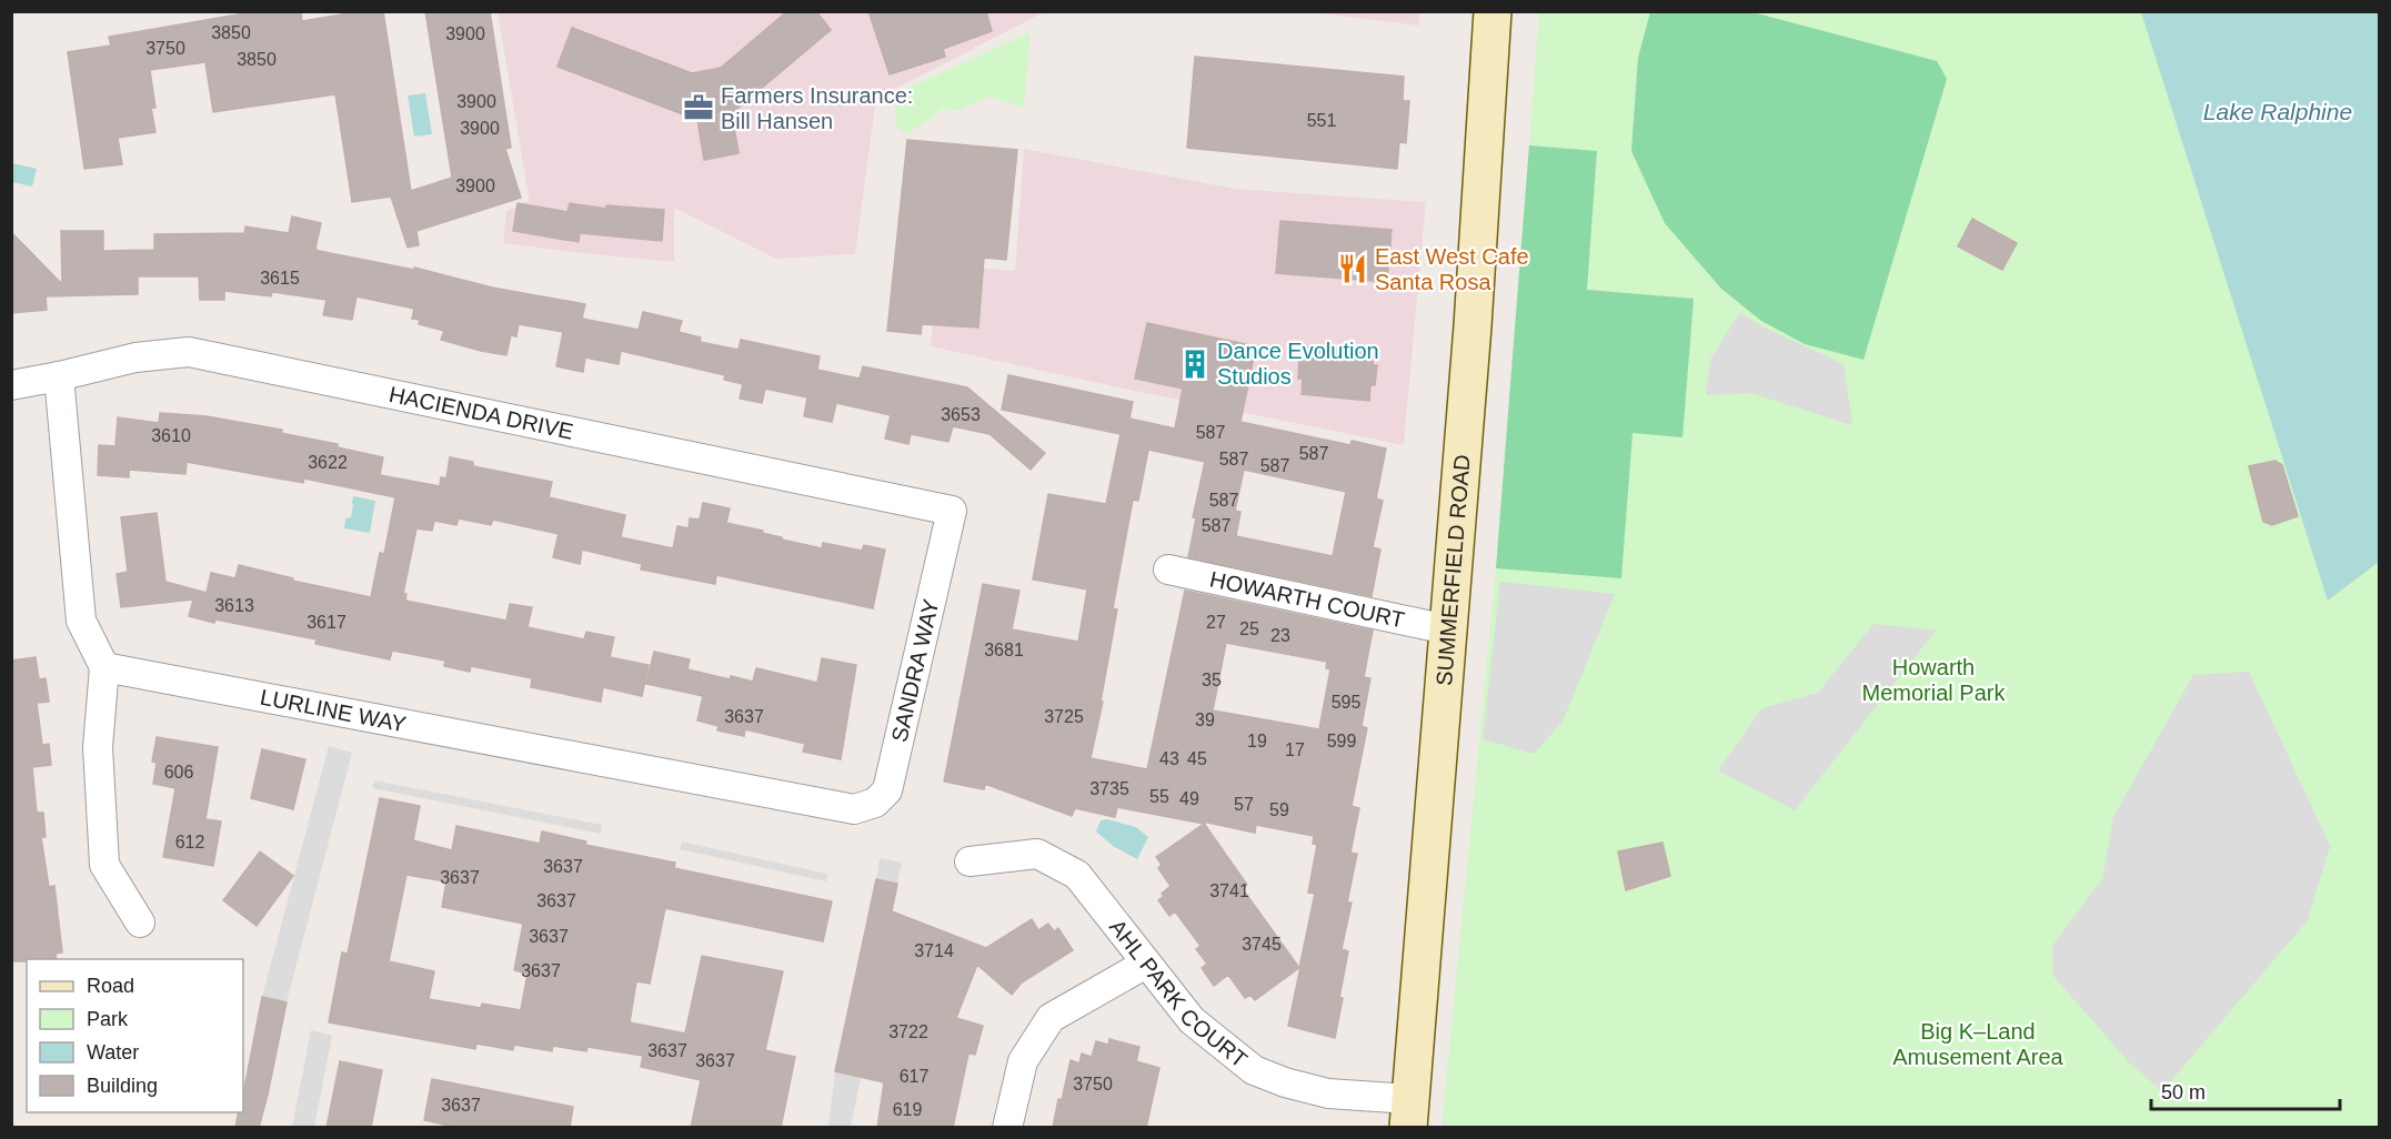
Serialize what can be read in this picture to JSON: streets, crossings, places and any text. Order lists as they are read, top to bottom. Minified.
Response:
{"streets":{"street":["HACIENDA DRIVE","SUMMERFIELD ROAD","HOWARTH COURT","SANDRA WAY","LURLINE WAY","AHL PARK COURT"]},"crossings":[["HACIENDA DRIVE","SANDRA WAY"],["SUMMERFIELD ROAD","HOWARTH COURT"],["SUMMERFIELD ROAD","AHL PARK COURT"],["SANDRA WAY","LURLINE WAY"]],"water":["Lake Ralphine"],"parks":["Howarth Memorial Park","Big K–Land Amusement Area"],"places":{"office":["Farmers Insurance: Bill Hansen"],"restaurant":["East West Cafe Santa Rosa"],"building":["Dance Evolution Studios"]},"house_numbers":["3850","3900","3750","3850","3900","551","3900","3900","3615","3653","587","3610","587","587","3622","587","587","587","3613","3617","27","25","23","3681","35","595","3637","3725","39","19","599","17","43","45","606","3735","55","49","57","59","612","3637","3637","3741","3637","3637","3745","3714","3637","3722","3637","3637","617","3750","3637","619"],"legend":["Road","Park","Water","Building"],"scale_bar":"50 m"}
